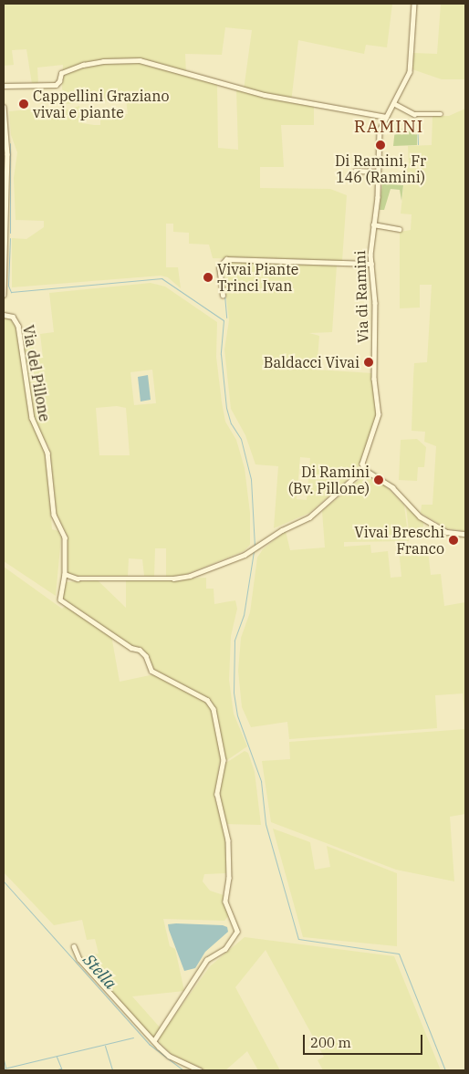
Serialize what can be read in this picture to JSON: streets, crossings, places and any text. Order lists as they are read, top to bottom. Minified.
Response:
{"streets":{"street":["Via di Ramini","Via del Pillone"]},"districts":["RAMINI"],"water":["Stella"],"places":["Cappellini Graziano vivai e piante","Di Ramini, Fr 146 (Ramini)","Vivai Piante Trinci Ivan","Baldacci Vivai","Di Ramini (Bv. Pillone)","Vivai Breschi Franco"],"scale_bar":"200 m"}
